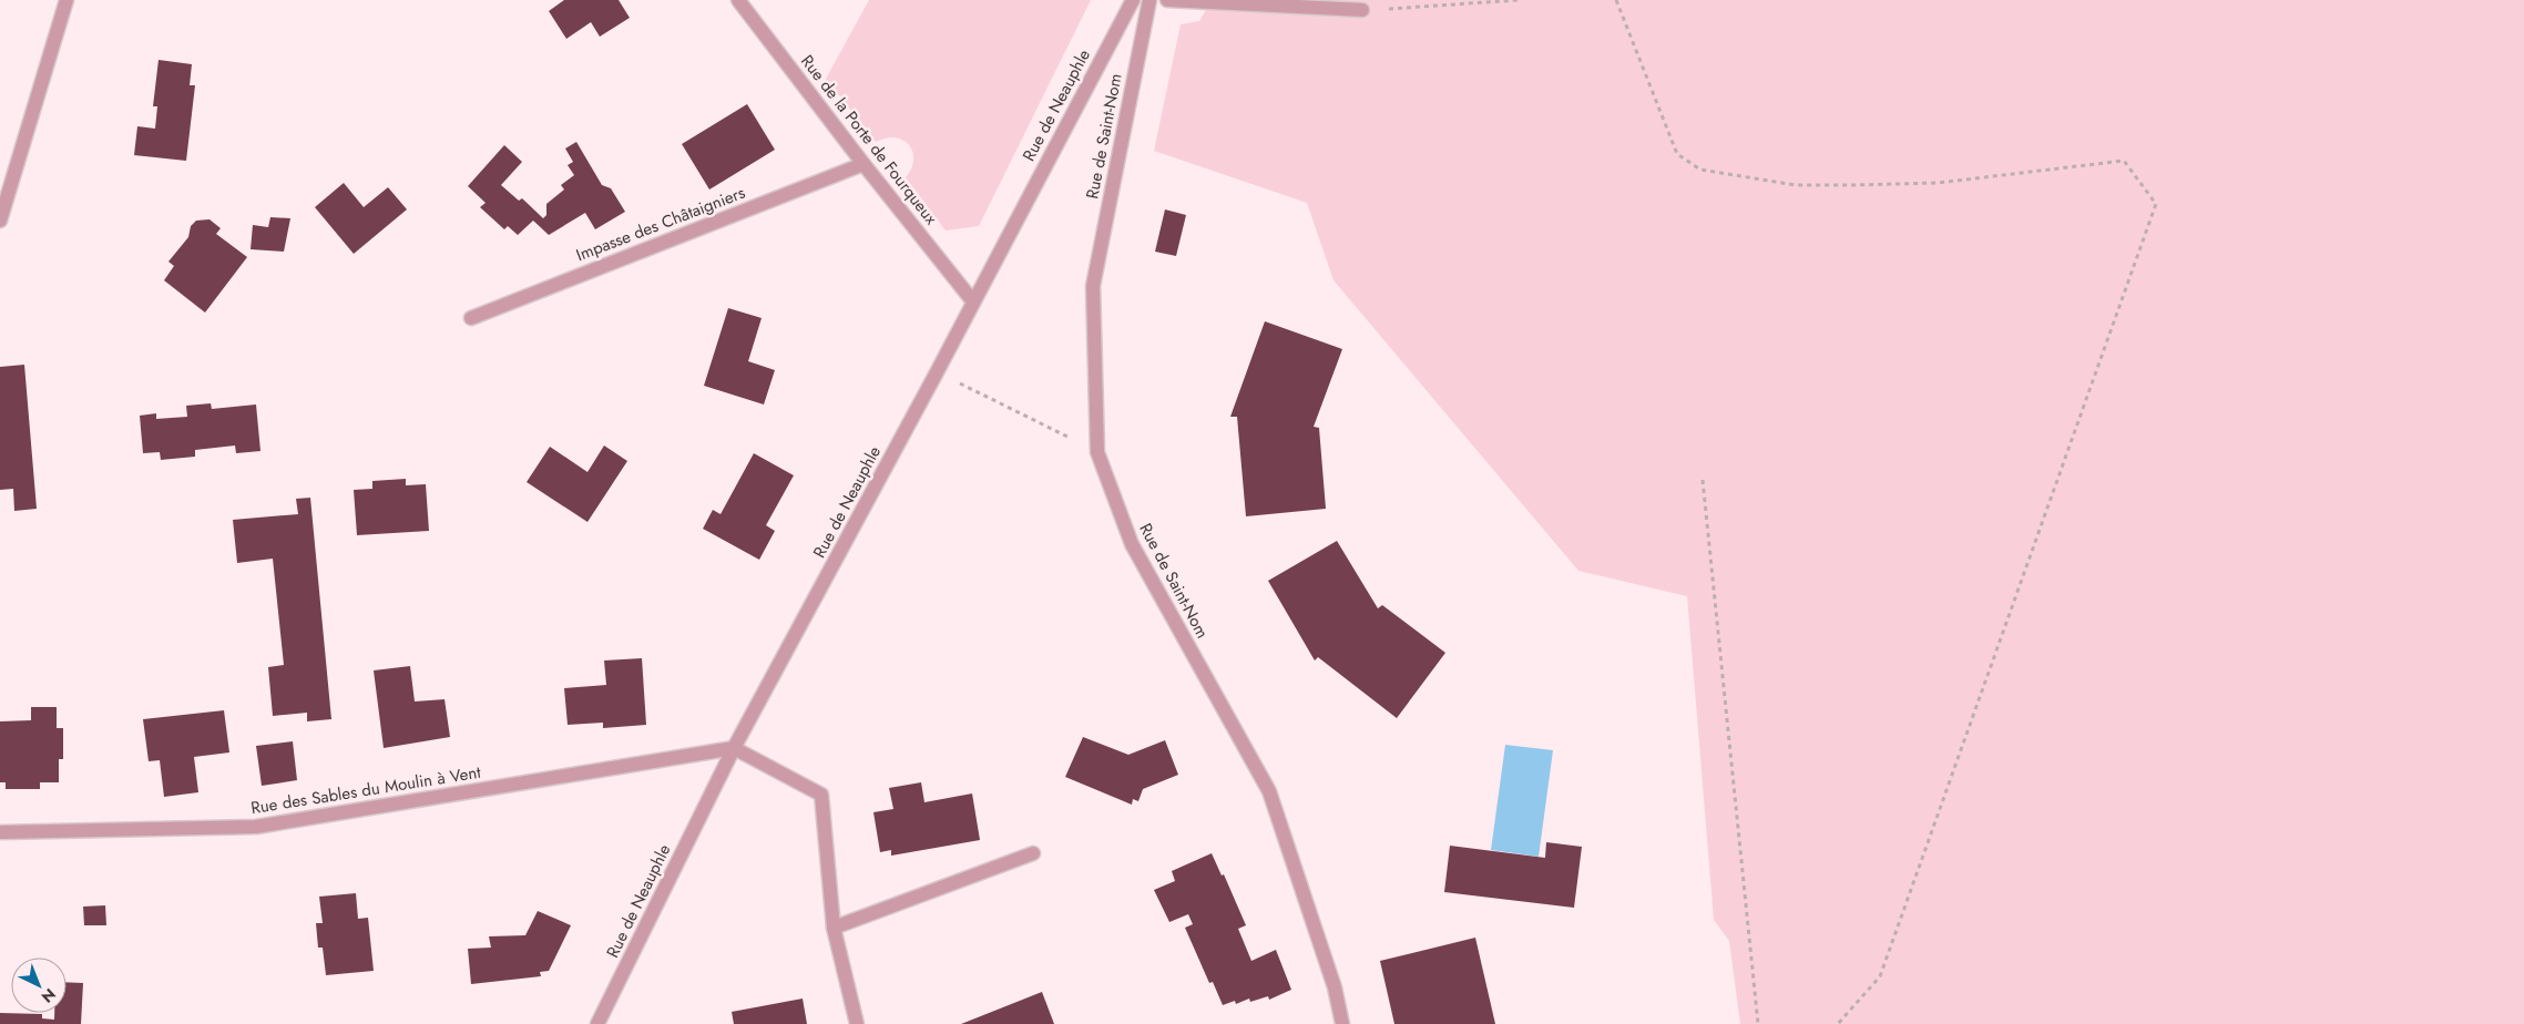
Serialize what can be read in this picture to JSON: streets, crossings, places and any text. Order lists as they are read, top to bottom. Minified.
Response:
{"streets":{"street":["Rue de Neauphle","Rue de Saint-Nom","Rue de la Porte de Fourqueux","Impasse des Châtaigniers","Rue des Sables du Moulin à Vent"]},"crossings":[["Rue de Neauphle","Rue de la Porte de Fourqueux"],["Rue de Neauphle","Rue des Sables du Moulin à Vent"],["Rue de la Porte de Fourqueux","Impasse des Châtaigniers"]],"north":"bottom right"}
